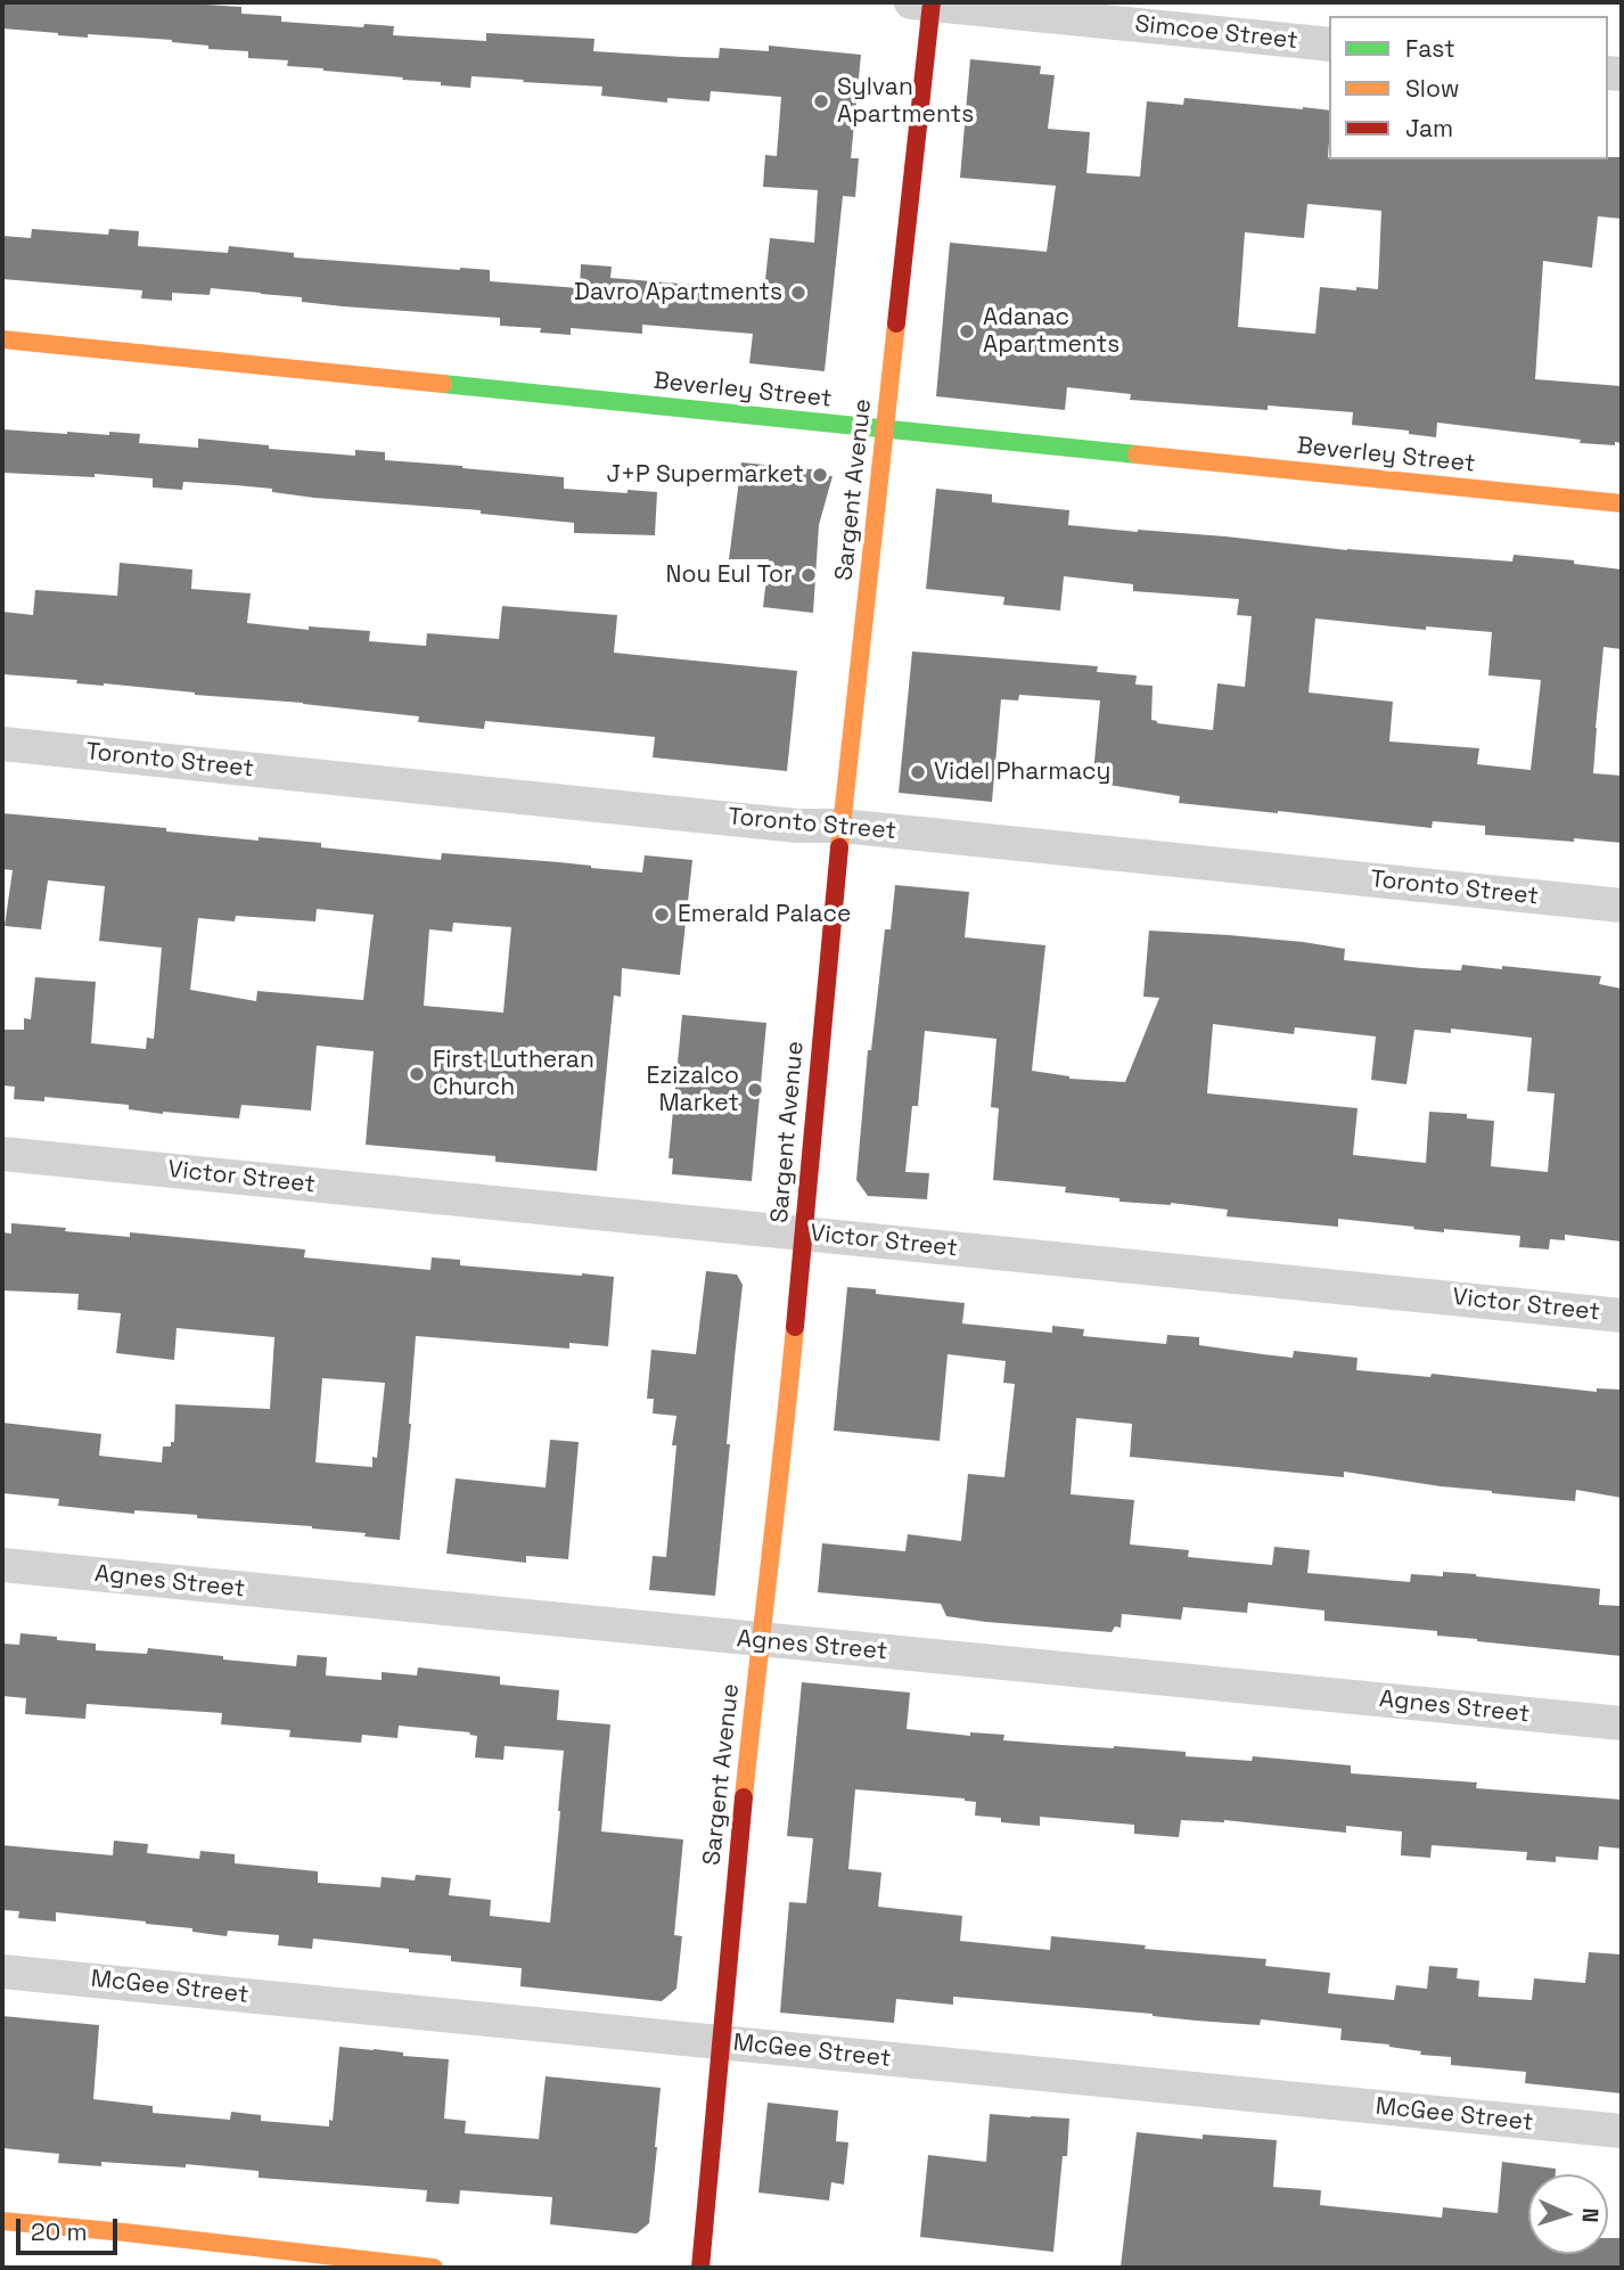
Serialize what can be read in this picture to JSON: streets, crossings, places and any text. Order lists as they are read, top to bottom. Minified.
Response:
{"streets":{"main road":["Beverley Street","Sargent Avenue"],"street":["Simcoe Street","Toronto Street","Victor Street","Agnes Street","McGee Street"]},"crossings":[["Simcoe Street","Sargent Avenue"],["Beverley Street","Sargent Avenue"],["Sargent Avenue","Toronto Street"],["Sargent Avenue","Victor Street"],["Sargent Avenue","Agnes Street"],["Sargent Avenue","McGee Street"]],"places":["Sylvan Apartments","Davro Apartments","Adanac Apartments","J+P Supermarket","Nou Eul Tor","Videl Pharmacy","Emerald Palace","First Lutheran Church","Ezizalco Market"],"legend":["Fast","Slow","Jam"],"scale_bar":"20 m","north":"right"}
